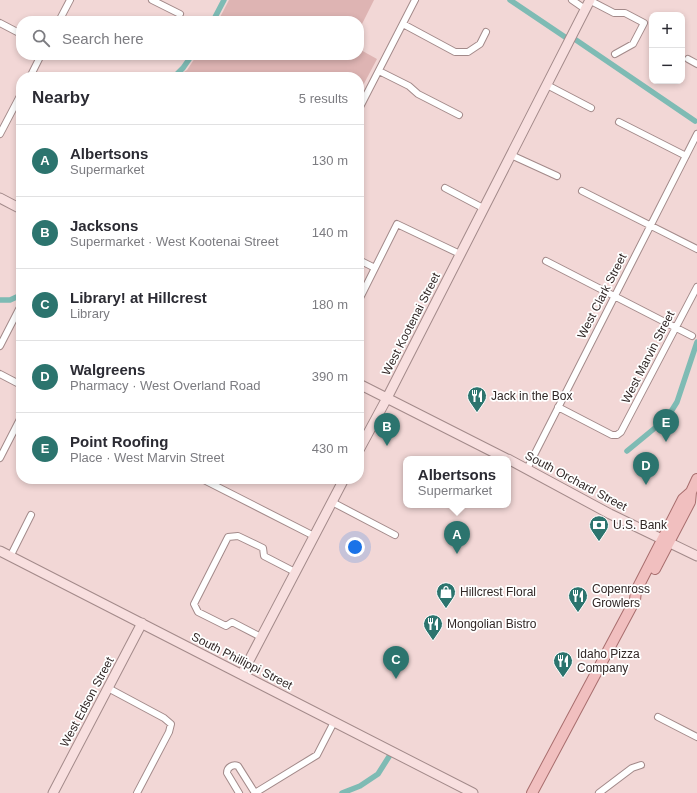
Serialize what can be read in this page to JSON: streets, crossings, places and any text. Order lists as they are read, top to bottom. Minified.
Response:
{"streets":{"street":["West Clark Street","West Kootenai Street","West Marvin Street","South Orchard Street","South Phillippi Street","West Edson Street"]},"crossings":[["West Clark Street","West Marvin Street"],["West Clark Street","South Orchard Street"],["West Kootenai Street","South Orchard Street"],["South Phillippi Street","West Edson Street"]],"places":{"restaurant":["Jack in the Box","Copenross Growlers","Mongolian Bistro","Idaho Pizza Company"],"bank":["U.S. Bank"],"shop":["Hillcrest Floral"]},"page":{"map_buttons":["+","−"],"search":"Search here","heading":["Nearby","5 results"],"list":[{"mark":"A","name":"Albertsons","note":"Supermarket","value":"130 m"},{"mark":"B","name":"Jacksons","note":"Supermarket · West Kootenai Street","value":"140 m"},{"mark":"C","name":"Library! at Hillcrest","note":"Library","value":"180 m"},{"mark":"D","name":"Walgreens","note":"Pharmacy · West Overland Road","value":"390 m"},{"mark":"E","name":"Point Roofing","note":"Place · West Marvin Street","value":"430 m"}],"pins":["E","B","D","A","C"],"popup":["Albertsons","Supermarket"]}}
